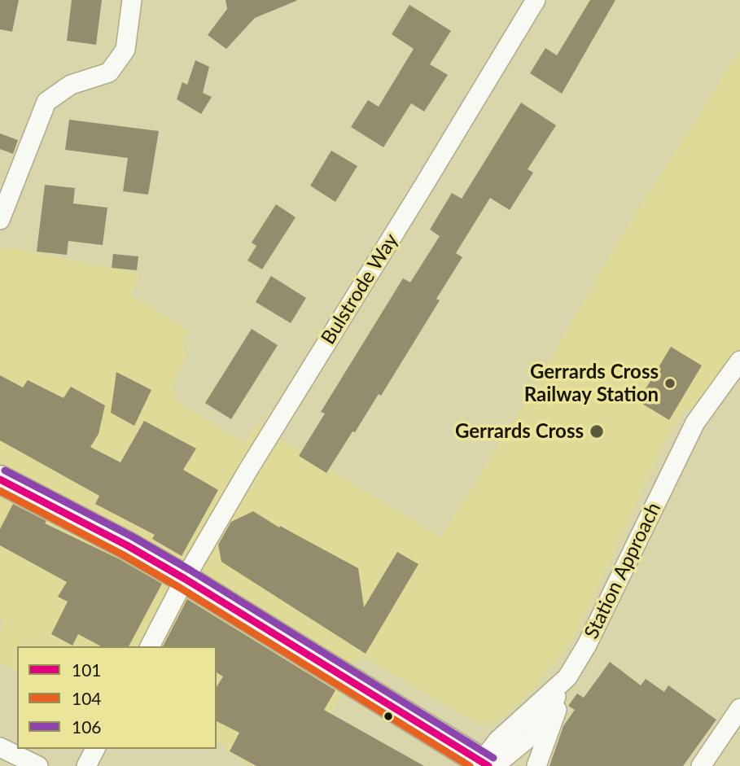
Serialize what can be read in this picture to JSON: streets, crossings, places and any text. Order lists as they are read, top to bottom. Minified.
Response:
{"streets":{"street":["Bulstrode Way","Station Approach"]},"places":["Gerrards Cross Railway Station","Gerrards Cross"],"lines":["transit line 106","transit line 101","transit line 104"],"legend":["101","104","106"]}
